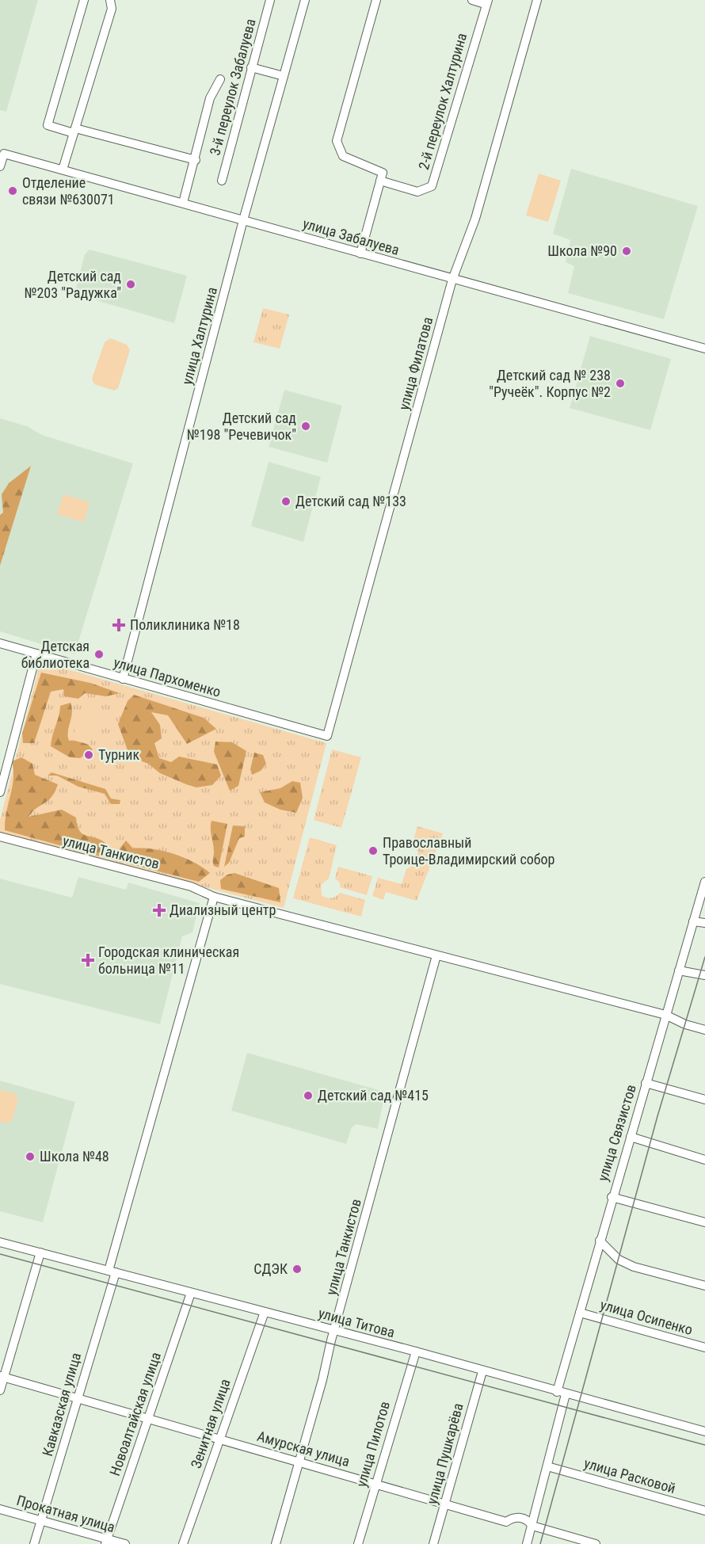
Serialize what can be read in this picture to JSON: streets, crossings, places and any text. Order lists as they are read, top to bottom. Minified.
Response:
{"streets":{"street":["3-й переулок Забалуева","2-й переулок Халтурина","улица Забалуева","улица Халтурина","улица Филатова","улица Пархоменко","улица Танкистов","улица Связистов","улица Осипенко","улица Титова","Кавказская улица","Новоалтайская улица","Зенитная улица","улица Пилотов","Амурская улица","улица Пушкарёва","улица Расковой","Прокатная улица"]},"crossings":[["улица Забалуева","улица Халтурина"],["улица Забалуева","улица Филатова"],["улица Халтурина","улица Пархоменко"],["улица Филатова","улица Пархоменко"],["улица Танкистов","улица Связистов"],["улица Танкистов","улица Титова"],["улица Танкистов","Амурская улица"],["улица Связистов","улица Осипенко"],["улица Связистов","улица Титова"],["улица Связистов","Амурская улица"],["улица Связистов","улица Расковой"],["улица Титова","Кавказская улица"],["улица Титова","Новоалтайская улица"],["улица Титова","Зенитная улица"],["улица Титова","улица Пилотов"],["улица Титова","улица Пушкарёва"],["Кавказская улица","Амурская улица"],["Кавказская улица","Прокатная улица"],["Новоалтайская улица","Амурская улица"],["Новоалтайская улица","Прокатная улица"],["Зенитная улица","Амурская улица"],["улица Пилотов","Амурская улица"],["Амурская улица","улица Пушкарёва"]],"places":{"other":["Отделение связи №630071","Школа №90","Детский сад №203 \"Радужка\"","Детский сад № 238 \"Ручеёк\". Корпус №2","Детский сад №198 \"Речевичок\"","Детский сад №133","Детская библиотека","Турник","Православный Троице-Владимирский собор","Детский сад №415","Школа №48","СДЭК"],"health":["Поликлиника №18","Диализный центр","Городская клиническая больница №11"]}}
